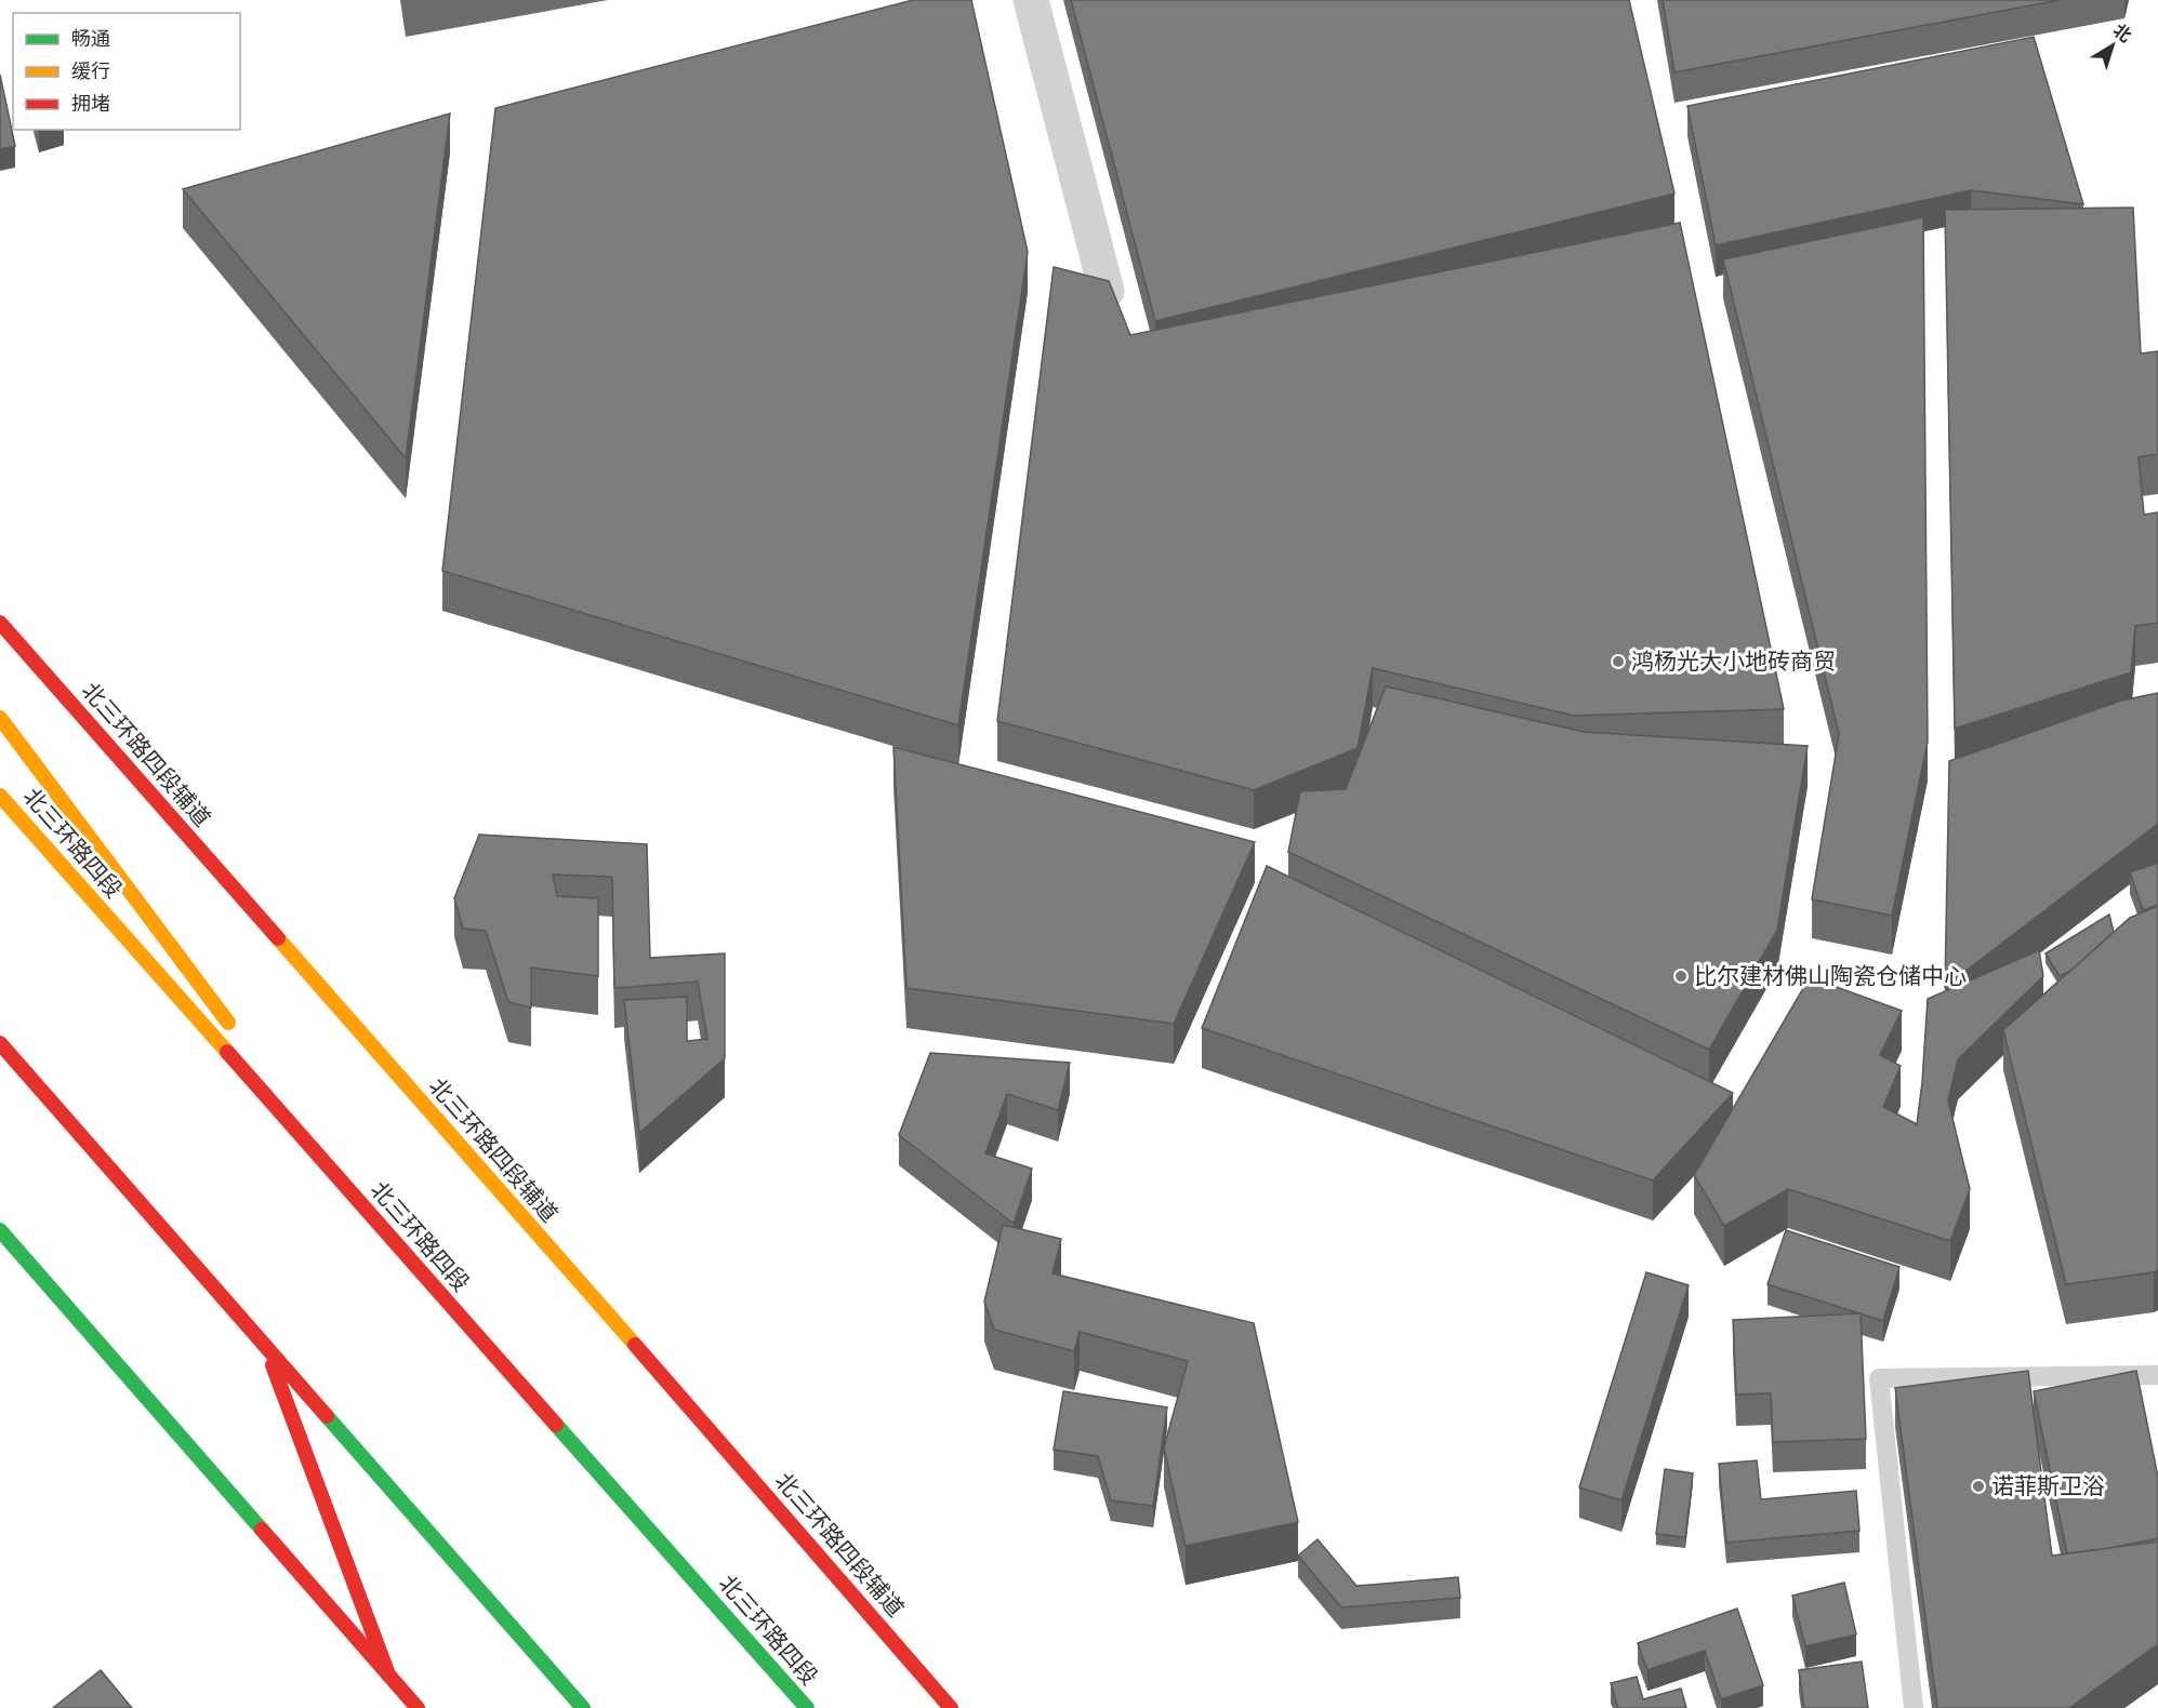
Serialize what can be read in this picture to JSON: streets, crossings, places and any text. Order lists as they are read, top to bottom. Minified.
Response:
{"streets":{"main road":["北三环路四段辅道","北三环路四段"]},"places":["鸿杨光大小地砖商贸","比尔建材佛山陶瓷仓储中心","诺菲斯卫浴"],"legend":["畅通","缓行","拥堵"],"north":"top right"}
